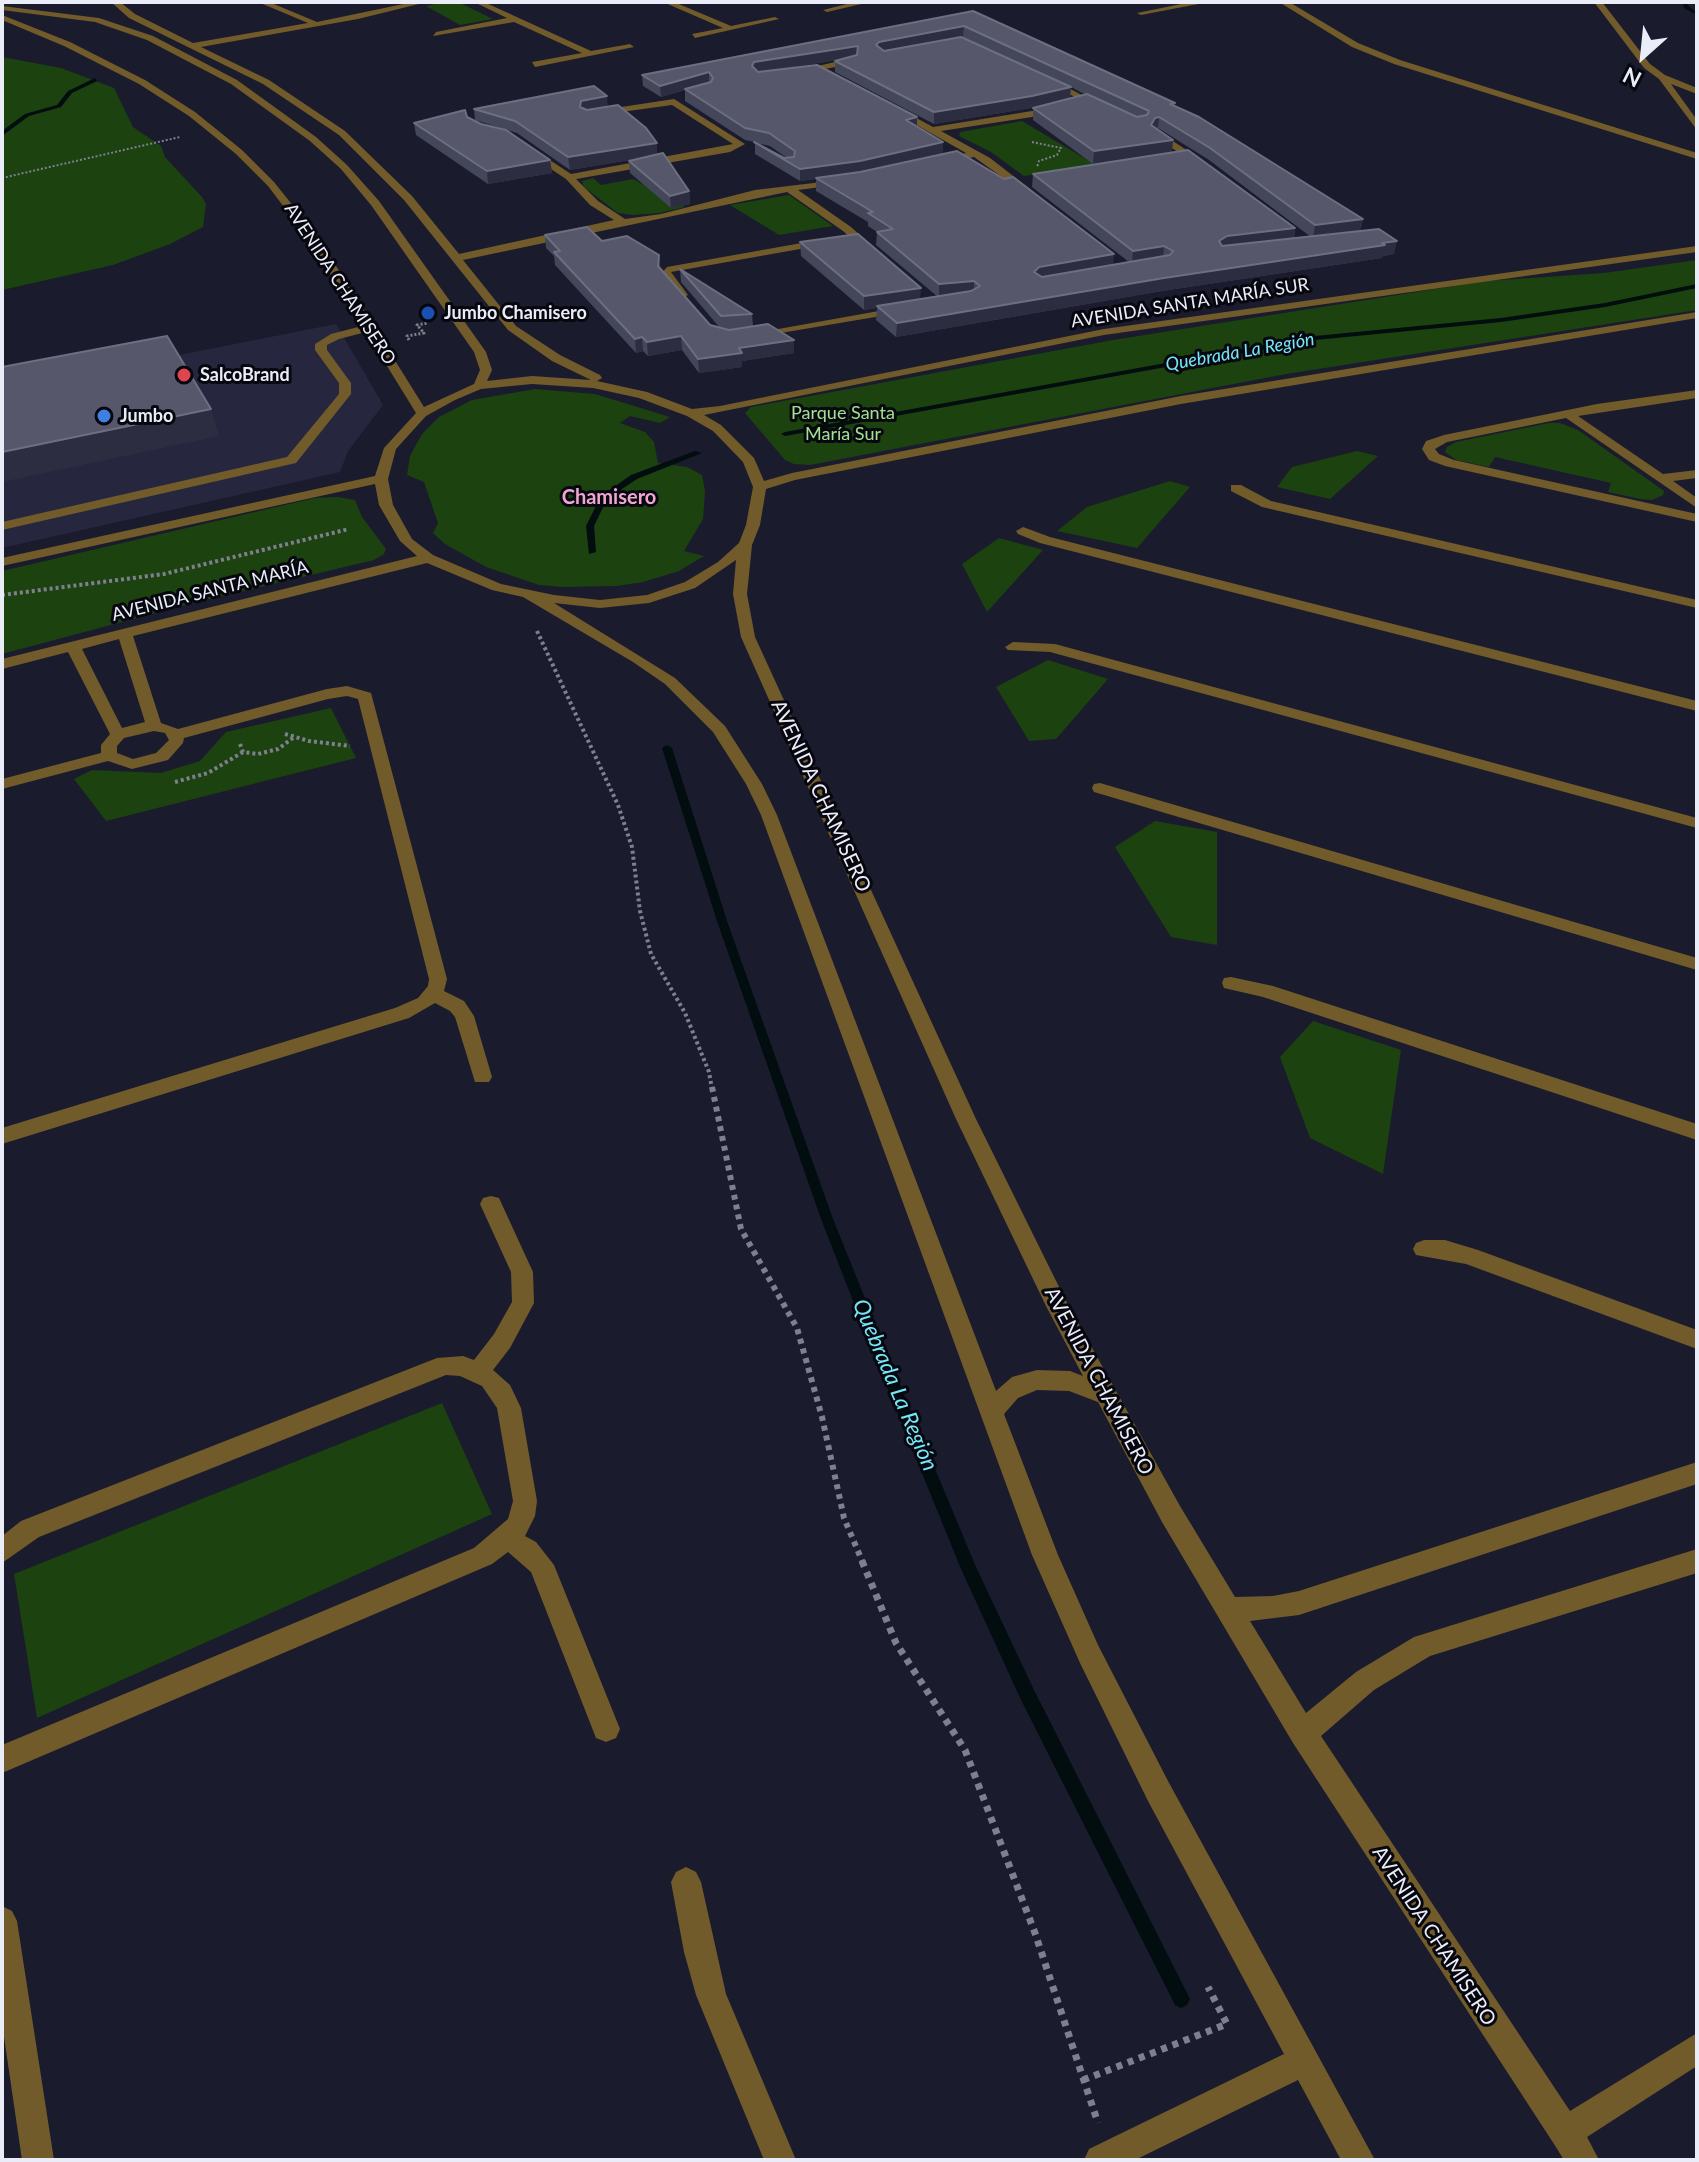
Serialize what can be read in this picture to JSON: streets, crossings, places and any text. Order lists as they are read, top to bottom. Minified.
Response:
{"streets":{"street":["AVENIDA CHAMISERO","AVENIDA SANTA MARÍA SUR","AVENIDA SANTA MARÍA"]},"districts":["Chamisero"],"water":["Quebrada La Región"],"parks":["Parque Santa María Sur"],"places":["Jumbo Chamisero","SalcoBrand","Jumbo"],"north":"bottom left"}
